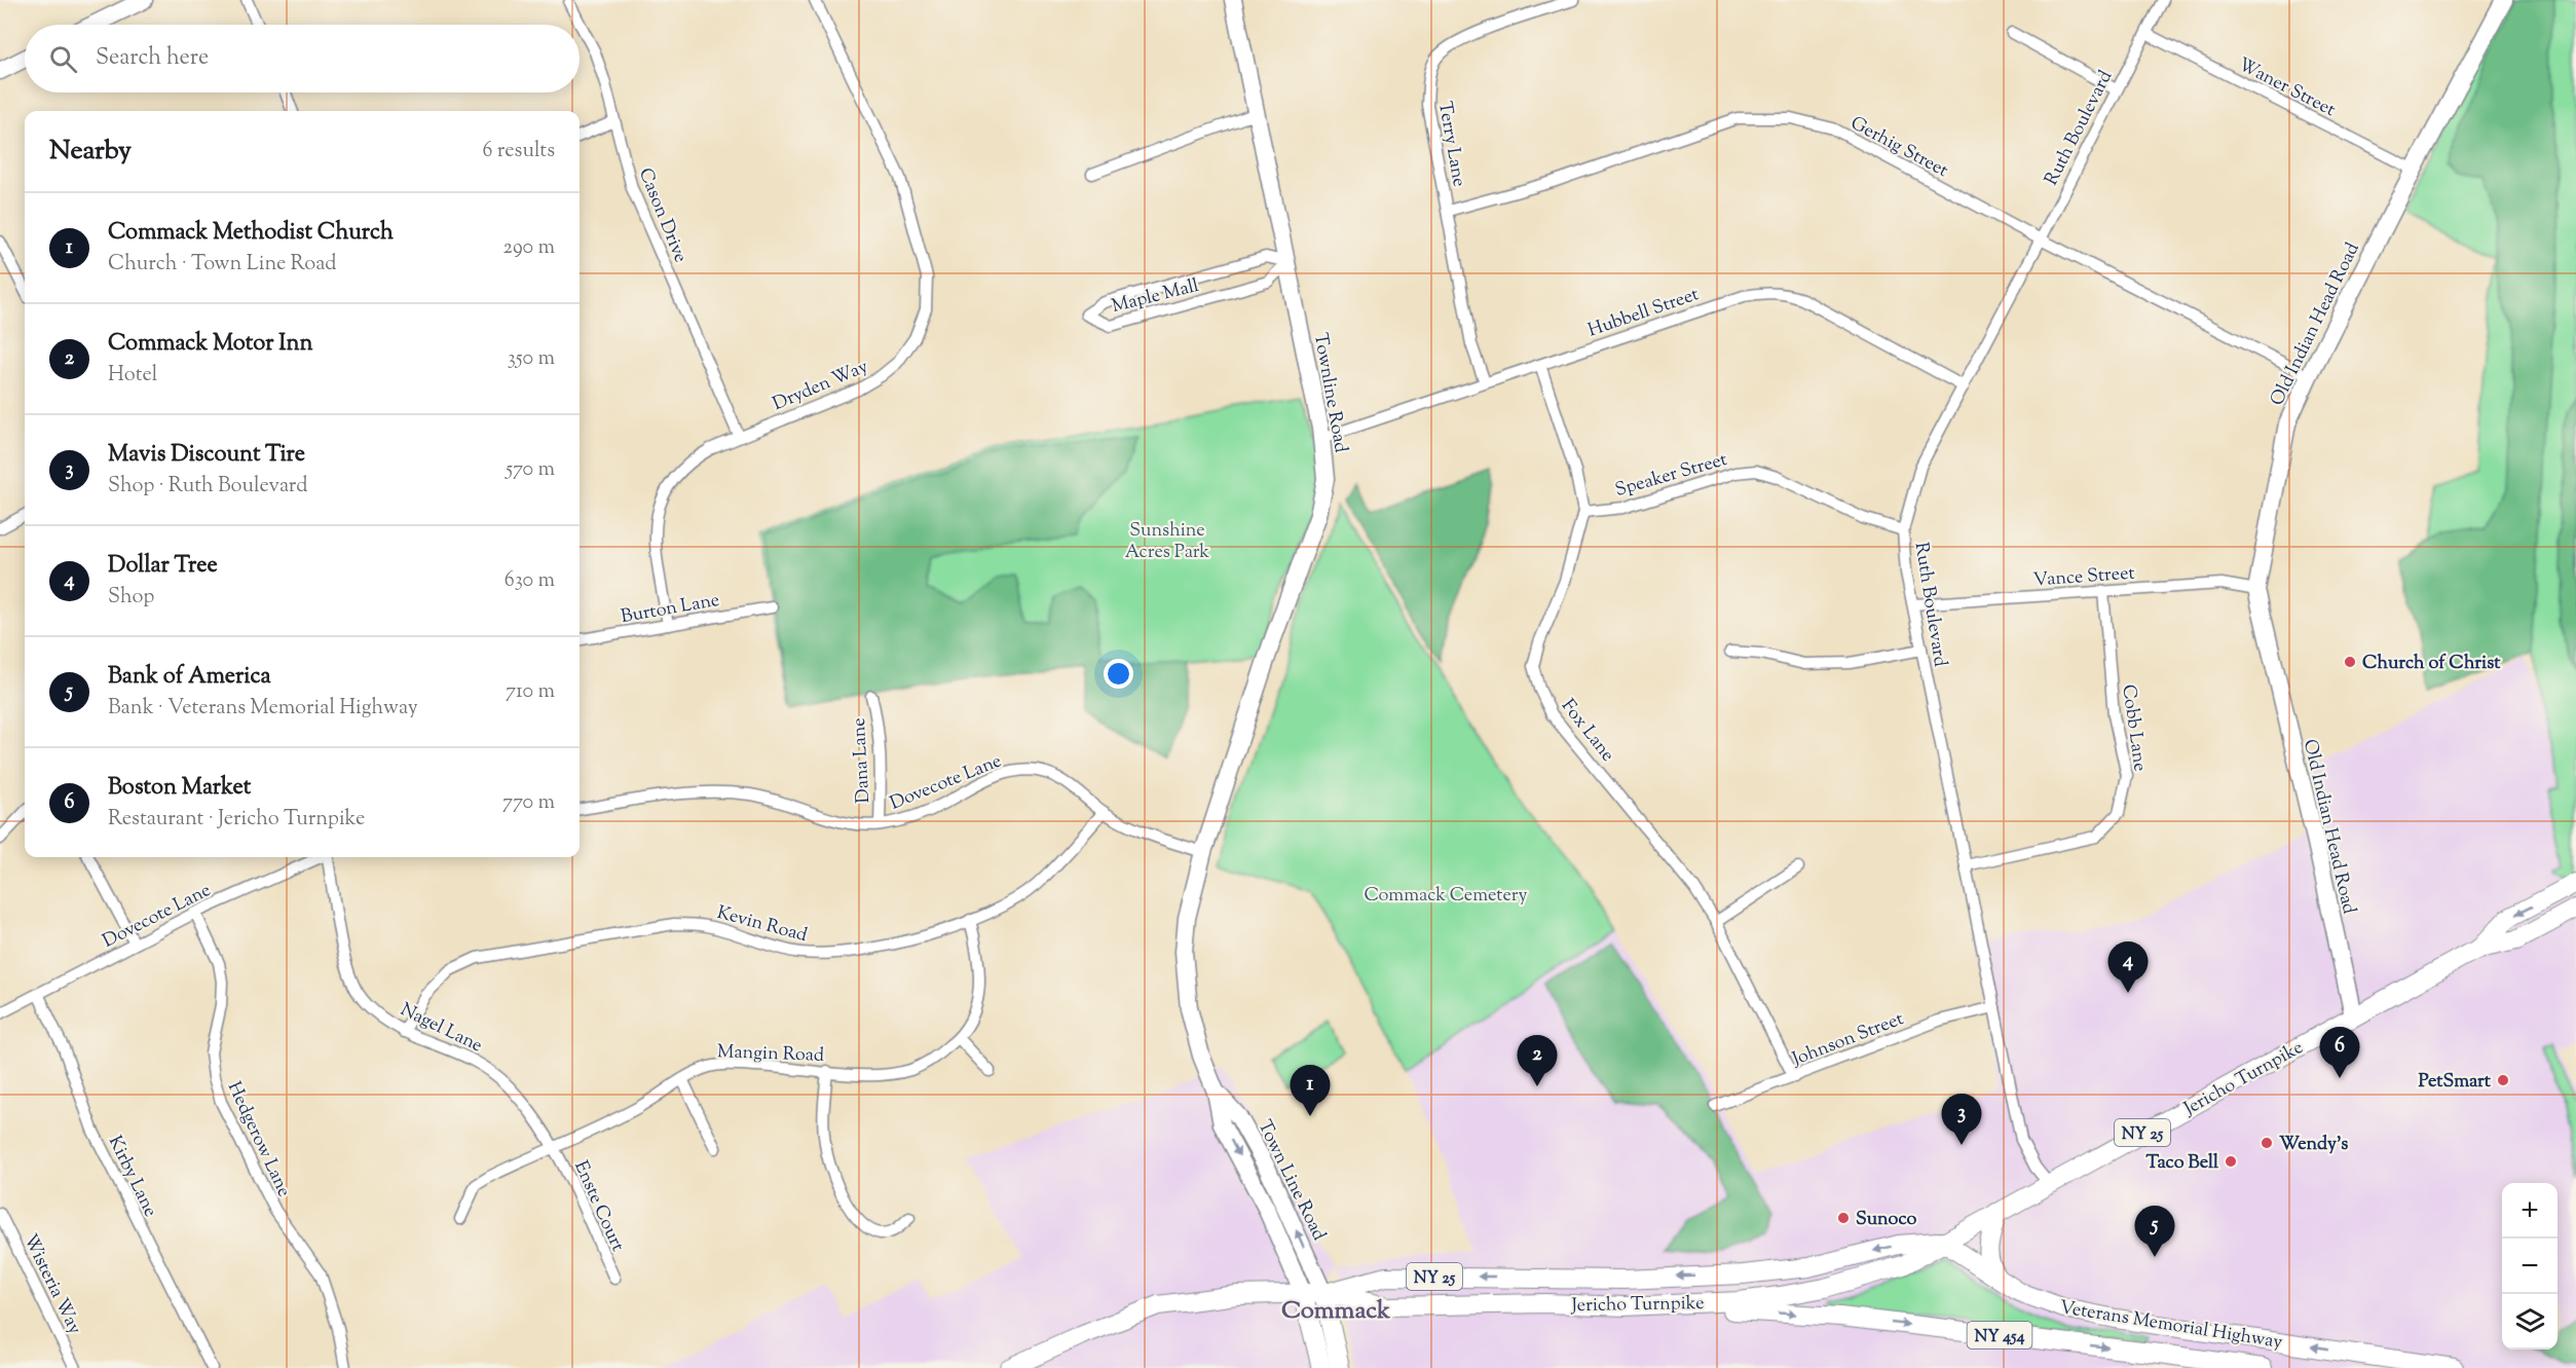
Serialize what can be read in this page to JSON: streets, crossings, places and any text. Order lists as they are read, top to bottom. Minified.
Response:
{"streets":{"main road":["Old Indian Head Road","Townline Road","Jericho Turnpike","NY 25","Town Line Road","Veterans Memorial Highway","NY 454"],"street":["Waner Street","Ruth Boulevard","Terry Lane","Gerhig Street","Cason Drive","Maple Mall","Hubbell Street","Dryden Way","Speaker Street","Vance Street","Burton Lane","Cobb Lane","Fox Lane","Dana Lane","Dovecote Lane","Kevin Road","Nagel Lane","Johnson Street","Mangin Road","Hedgerow Lane","Kirby Lane","Enste Court","Wisteria Way"]},"crossings":[["Waner Street","Ruth Boulevard"],["Waner Street","Old Indian Head Road"],["Ruth Boulevard","Gerhig Street"],["Ruth Boulevard","Hubbell Street"],["Ruth Boulevard","Speaker Street"],["Ruth Boulevard","Vance Street"],["Ruth Boulevard","Cobb Lane"],["Ruth Boulevard","Johnson Street"],["Ruth Boulevard","Jericho Turnpike"],["Terry Lane","Gerhig Street"],["Terry Lane","Hubbell Street"],["Gerhig Street","Old Indian Head Road"],["Cason Drive","Dryden Way"],["Maple Mall","Townline Road"],["Hubbell Street","Townline Road"],["Hubbell Street","Fox Lane"],["Old Indian Head Road","Vance Street"],["Old Indian Head Road","Jericho Turnpike"],["Dryden Way","Burton Lane"],["Townline Road","Dovecote Lane"],["Townline Road","Town Line Road"],["Speaker Street","Fox Lane"],["Vance Street","Cobb Lane"],["Fox Lane","Johnson Street"],["Dana Lane","Dovecote Lane"],["Dovecote Lane","Kevin Road"],["Dovecote Lane","Hedgerow Lane"],["Dovecote Lane","Kirby Lane"],["Dovecote Lane","Town Line Road"],["Kevin Road","Nagel Lane"],["Kevin Road","Mangin Road"],["Nagel Lane","Mangin Road"],["Nagel Lane","Enste Court"],["Mangin Road","Enste Court"],["Jericho Turnpike","Town Line Road"],["Jericho Turnpike","Veterans Memorial Highway"]],"districts":["Commack"],"parks":["Sunshine Acres Park","Commack Cemetery"],"places":["Church of Christ","PetSmart","Wendy's","Taco Bell","Sunoco"],"page":{"search":"Search here","heading":["Nearby","6 results"],"list":[{"mark":"1","name":"Commack Methodist Church","note":"Church · Town Line Road","value":"290 m"},{"mark":"2","name":"Commack Motor Inn","note":"Hotel","value":"350 m"},{"mark":"3","name":"Mavis Discount Tire","note":"Shop · Ruth Boulevard","value":"570 m"},{"mark":"4","name":"Dollar Tree","note":"Shop","value":"630 m"},{"mark":"5","name":"Bank of America","note":"Bank · Veterans Memorial Highway","value":"710 m"},{"mark":"6","name":"Boston Market","note":"Restaurant · Jericho Turnpike","value":"770 m"}],"pins":["4","6","2","1","3","5"],"map_buttons":["+","−"]}}
